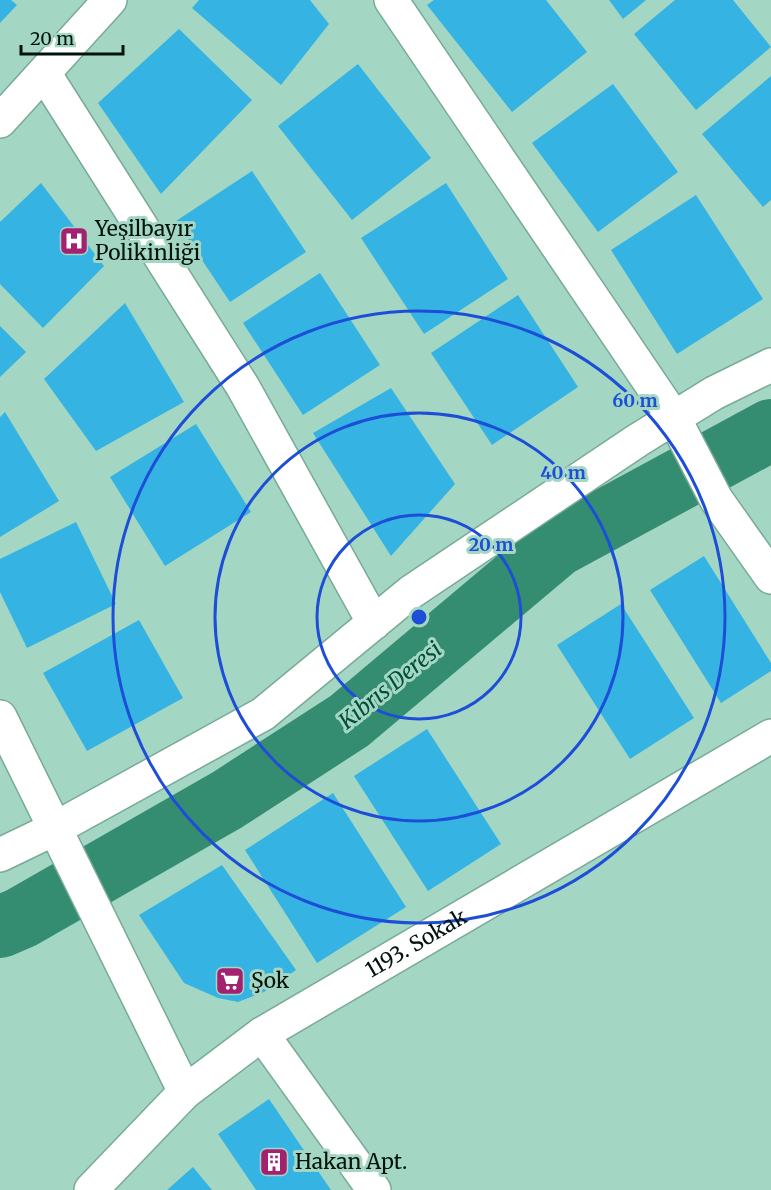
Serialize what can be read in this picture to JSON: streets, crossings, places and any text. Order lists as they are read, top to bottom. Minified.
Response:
{"streets":{"street":["1193. Sokak"]},"water":["Kıbrıs Deresi"],"places":{"hospital":["Yeşilbayır Polikinliği"],"supermarket":["Şok"],"building":["Hakan Apt."]},"scale_bar":"20 m","rings":["60 m","40 m","20 m"]}
